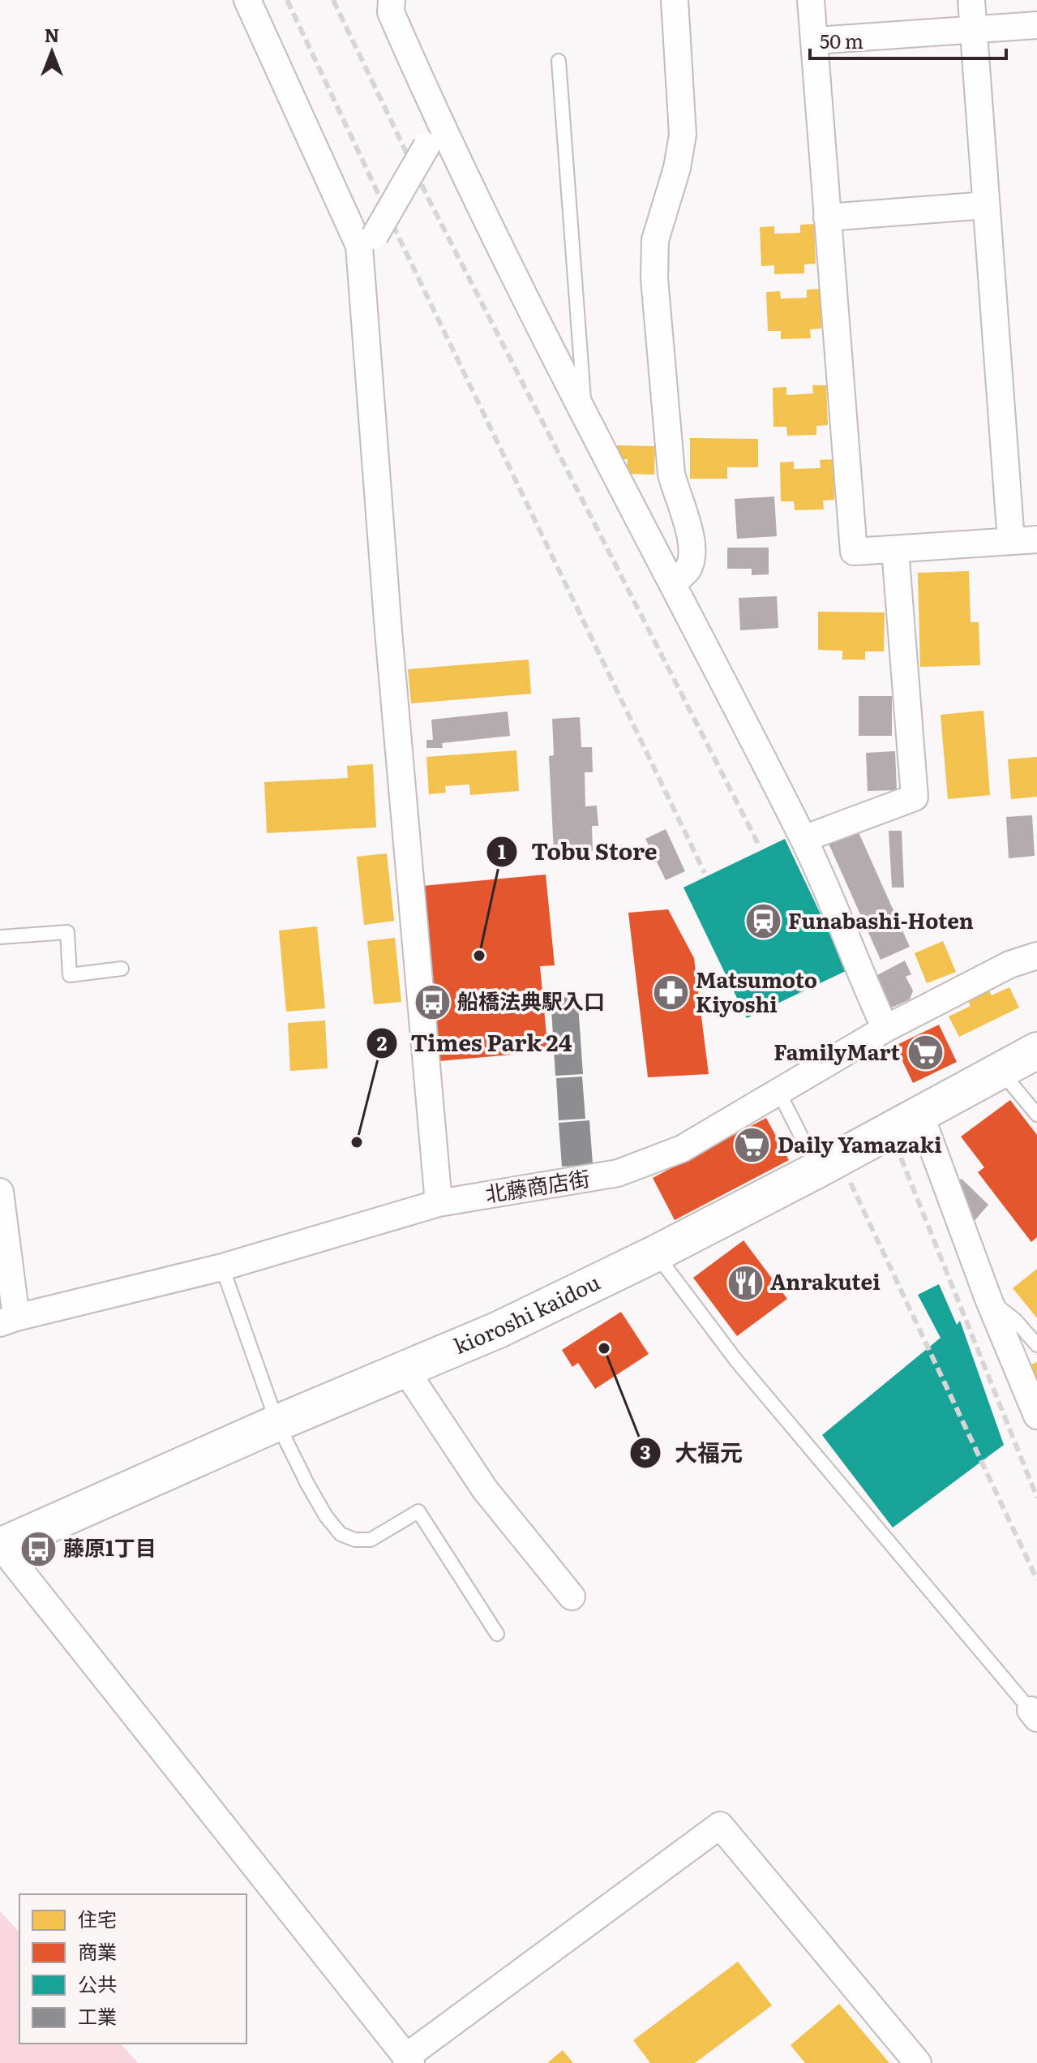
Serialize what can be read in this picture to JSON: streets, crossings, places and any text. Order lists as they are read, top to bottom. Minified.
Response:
{"streets":{"main road":["kioroshi kaidou"],"street":["北藤商店街"]},"places":{"station":["Funabashi-Hoten"],"other":["Tobu Store","Times Park 24","大福元"],"pharmacy":["Matsumoto Kiyoshi"],"bus stop":["船橋法典駅入口","藤原1丁目"],"supermarket":["FamilyMart","Daily Yamazaki"],"restaurant":["Anrakutei"]},"legend":["住宅","商業","公共","工業"],"scale_bar":"50 m","north":"top"}
